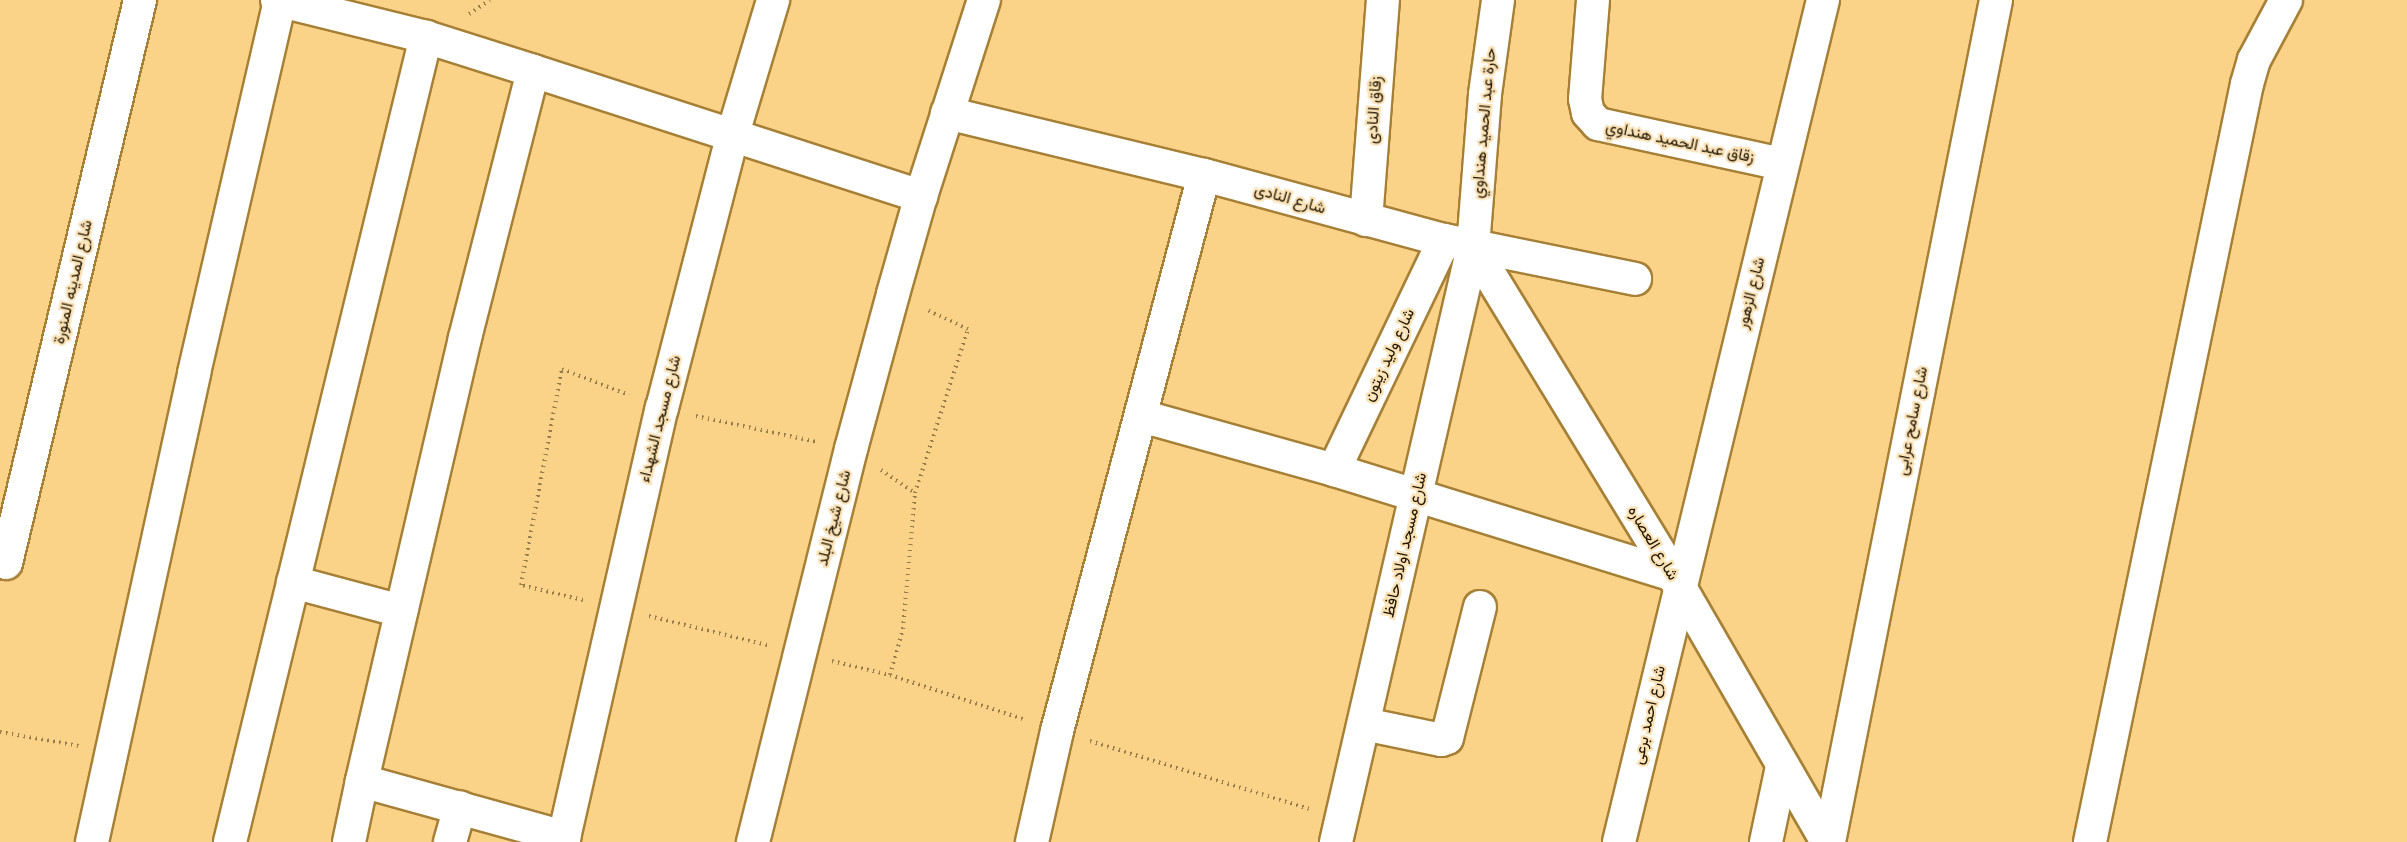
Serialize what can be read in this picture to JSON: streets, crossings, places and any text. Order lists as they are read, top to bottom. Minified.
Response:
{"streets":{"street":["زقاق النادى","حارة عبد الحميد هنداوي","زقاق عبد الحميد هنداوي","شارع النادى","شارع المدينه المنورة","شارع الزهور","شارع وليد زيتون","شارع مسجد الشهداء","شارع سامح عرابى","شارع شيخ البلد","شارع العصاره","شارع مسجد اولاد حافظ","شارع احمد برعى"]},"crossings":[["زقاق النادى","شارع النادى"],["حارة عبد الحميد هنداوي","شارع النادى"],["حارة عبد الحميد هنداوي","شارع وليد زيتون"],["حارة عبد الحميد هنداوي","شارع العصاره"],["حارة عبد الحميد هنداوي","شارع مسجد اولاد حافظ"],["زقاق عبد الحميد هنداوي","شارع الزهور"],["شارع النادى","شارع وليد زيتون"],["شارع النادى","شارع شيخ البلد"],["شارع النادى","شارع العصاره"],["شارع النادى","شارع مسجد اولاد حافظ"],["شارع الزهور","شارع العصاره"],["شارع الزهور","شارع احمد برعى"],["شارع وليد زيتون","شارع العصاره"],["شارع وليد زيتون","شارع مسجد اولاد حافظ"],["شارع سامح عرابى","شارع العصاره"],["شارع العصاره","شارع مسجد اولاد حافظ"],["شارع العصاره","شارع احمد برعى"]]}
